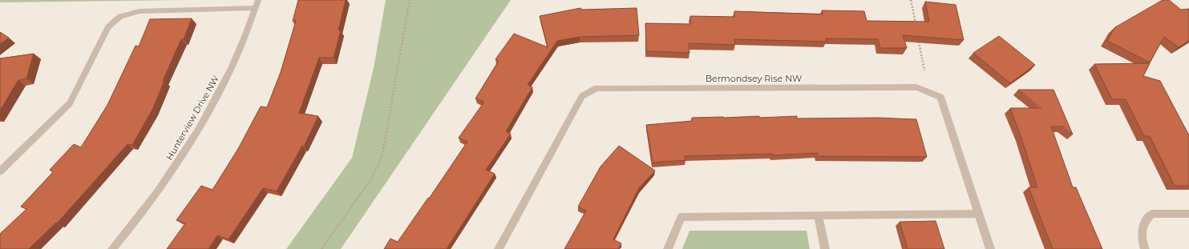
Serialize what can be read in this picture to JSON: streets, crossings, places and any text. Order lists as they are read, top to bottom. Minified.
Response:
{"streets":{"street":["Bermondsey Rise NW","Hunterview Drive NW"]}}
